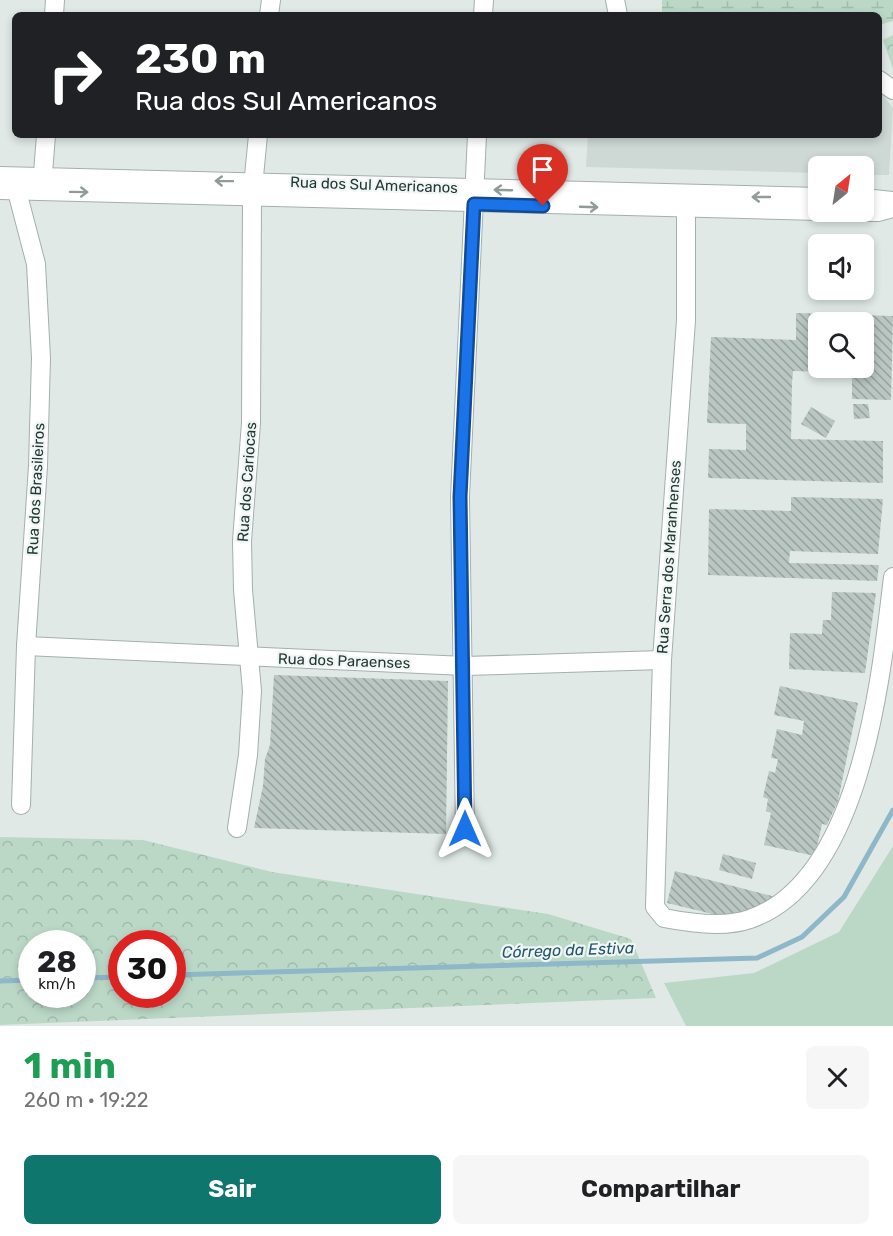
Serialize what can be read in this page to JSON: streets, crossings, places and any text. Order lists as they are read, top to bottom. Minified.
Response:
{"streets":{"street":["Rua dos Sul Americanos","Rua dos Cariocas","Rua dos Brasileiros","Rua Serra dos Maranhenses","Rua dos Paraenses"]},"crossings":[["Rua dos Sul Americanos","Rua dos Cariocas"],["Rua dos Sul Americanos","Rua dos Brasileiros"],["Rua dos Sul Americanos","Rua Serra dos Maranhenses"],["Rua dos Cariocas","Rua dos Paraenses"],["Rua dos Brasileiros","Rua dos Paraenses"],["Rua Serra dos Maranhenses","Rua dos Paraenses"]],"water":["Córrego da Estiva"],"north":"top right","page":{"turn":["230 m","Rua dos Sul Americanos"],"speed":"28 km/h","limit":"30","heading":["1 min","260 m · 19:22"],"buttons":["Sair","Compartilhar"]}}
